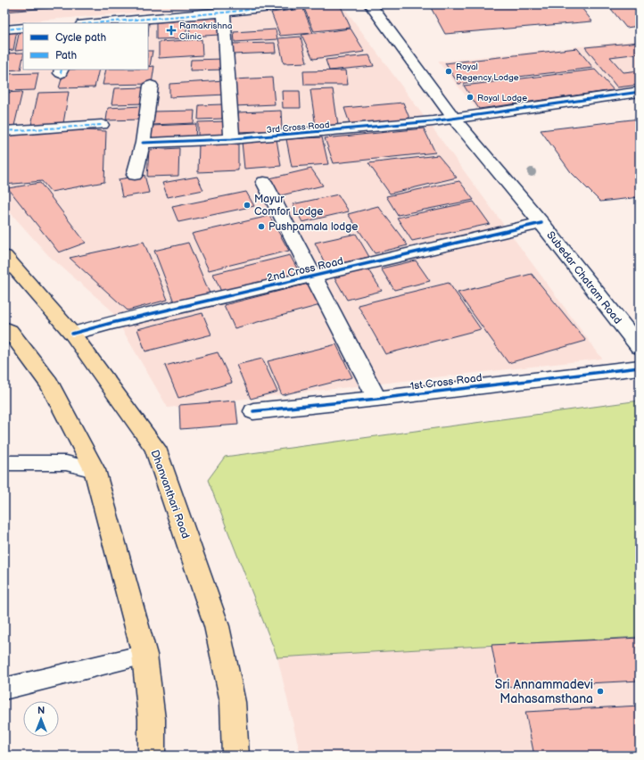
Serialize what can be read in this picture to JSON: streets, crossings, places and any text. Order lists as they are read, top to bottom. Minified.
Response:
{"streets":{"main road":["Dhanvanthari Road"],"street":["3rd Cross Road","2nd Cross Road","Subedar Chatram Road","1st Cross Road"]},"crossings":[["3rd Cross Road","Subedar Chatram Road"],["2nd Cross Road","Subedar Chatram Road"],["2nd Cross Road","Dhanvanthari Road"]],"places":{"health":["Ramakrishna Clinic"],"other":["Royal Regency Lodge","Royal Lodge","Mayur Comfor Lodge","Pushpamala lodge","Sri Annammadevi Mahasamsthana"]},"legend":["Cycle path","Path"],"north":"top"}
